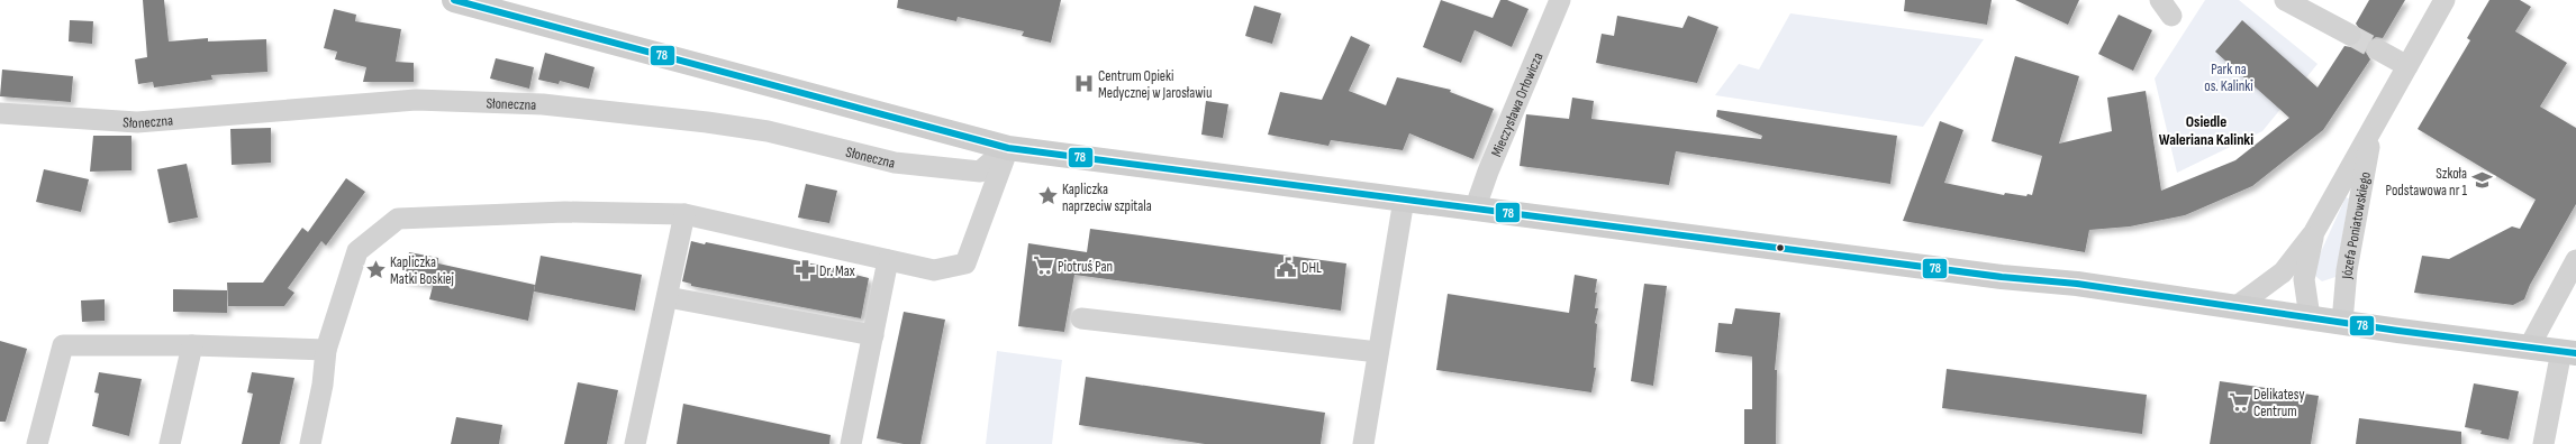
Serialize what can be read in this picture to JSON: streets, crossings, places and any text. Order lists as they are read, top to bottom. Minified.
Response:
{"streets":{"street":["Słoneczna","Mieczysława Orłowicza","Józefa Poniatowskiego"]},"districts":["Osiedle Waleriana Kalinki"],"parks":["Park na os. Kalinki"],"places":{"hospital":["Centrum Opieki Medycznej w Jarosławiu"],"school or university":["Szkoła Podstawowa nr 1"],"place":["Kapliczka naprzeciw szpitala","Kapliczka Matki Boskiej"],"supermarket":["Piotruś Pan","Delikatesy Centrum"],"public building":["DHL"],"pharmacy":["Dr. Max"]},"lines":["transit line 78"]}
